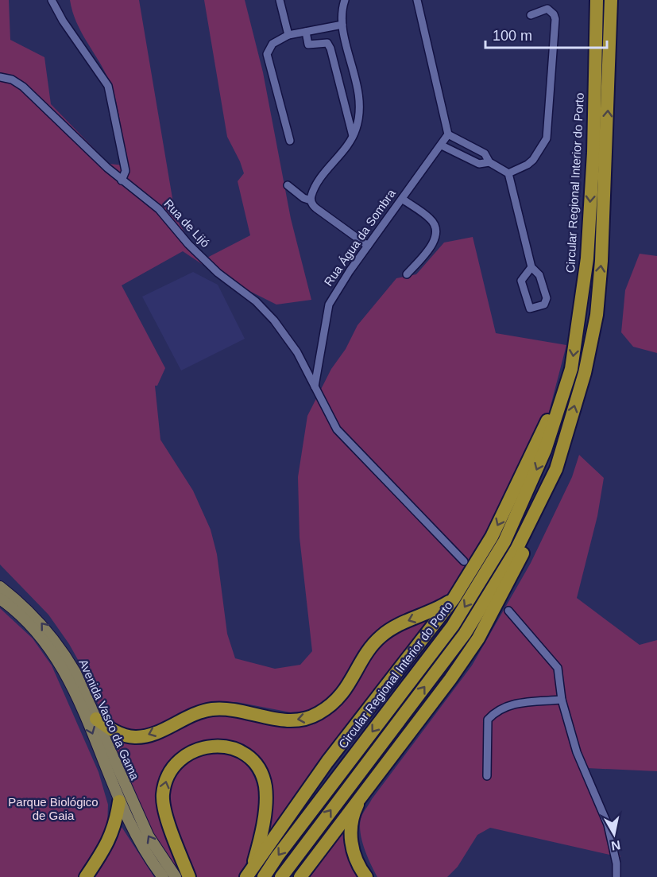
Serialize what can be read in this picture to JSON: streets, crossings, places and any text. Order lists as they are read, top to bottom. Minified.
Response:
{"streets":{"highway":["Circular Regional Interior do Porto"],"main road":["Avenida Vasco da Gama"],"street":["Rua de Lijó","Rua Água da Sombra"]},"crossings":[["Rua de Lijó","Rua Água da Sombra"]],"parks":["Parque Biológico de Gaia"],"scale_bar":"100 m","north":"bottom"}
